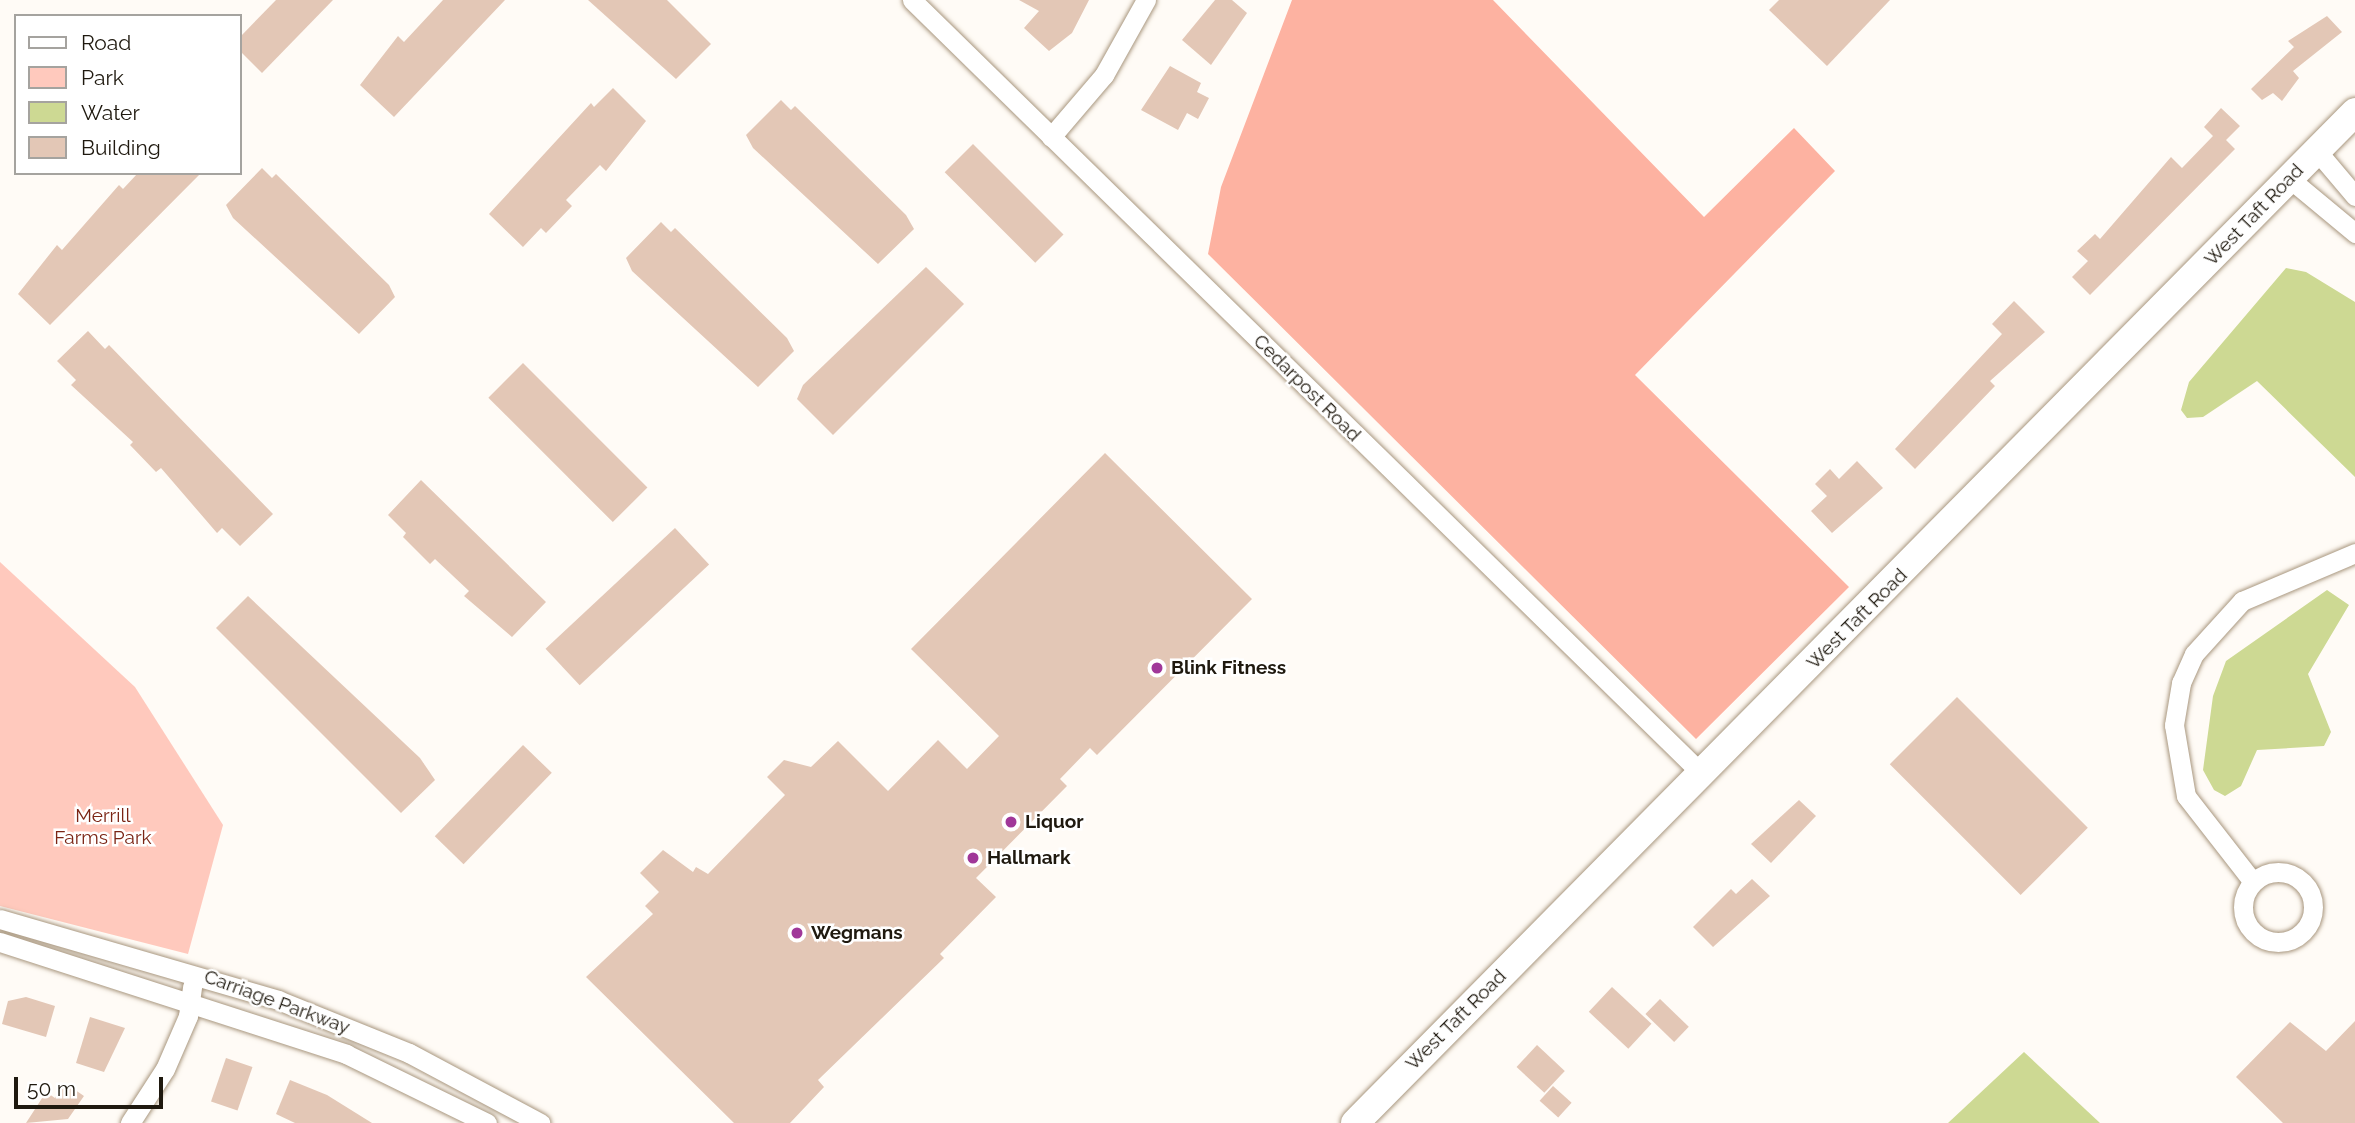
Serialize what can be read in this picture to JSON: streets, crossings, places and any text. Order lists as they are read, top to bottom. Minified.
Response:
{"streets":{"main road":["West Taft Road"],"street":["Cedarpost Road","Carriage Parkway"]},"crossings":[["West Taft Road","Cedarpost Road"]],"parks":["Merrill Farms Park"],"places":["Blink Fitness","Liquor","Hallmark","Wegmans"],"legend":["Road","Park","Water","Building"],"scale_bar":"50 m"}
